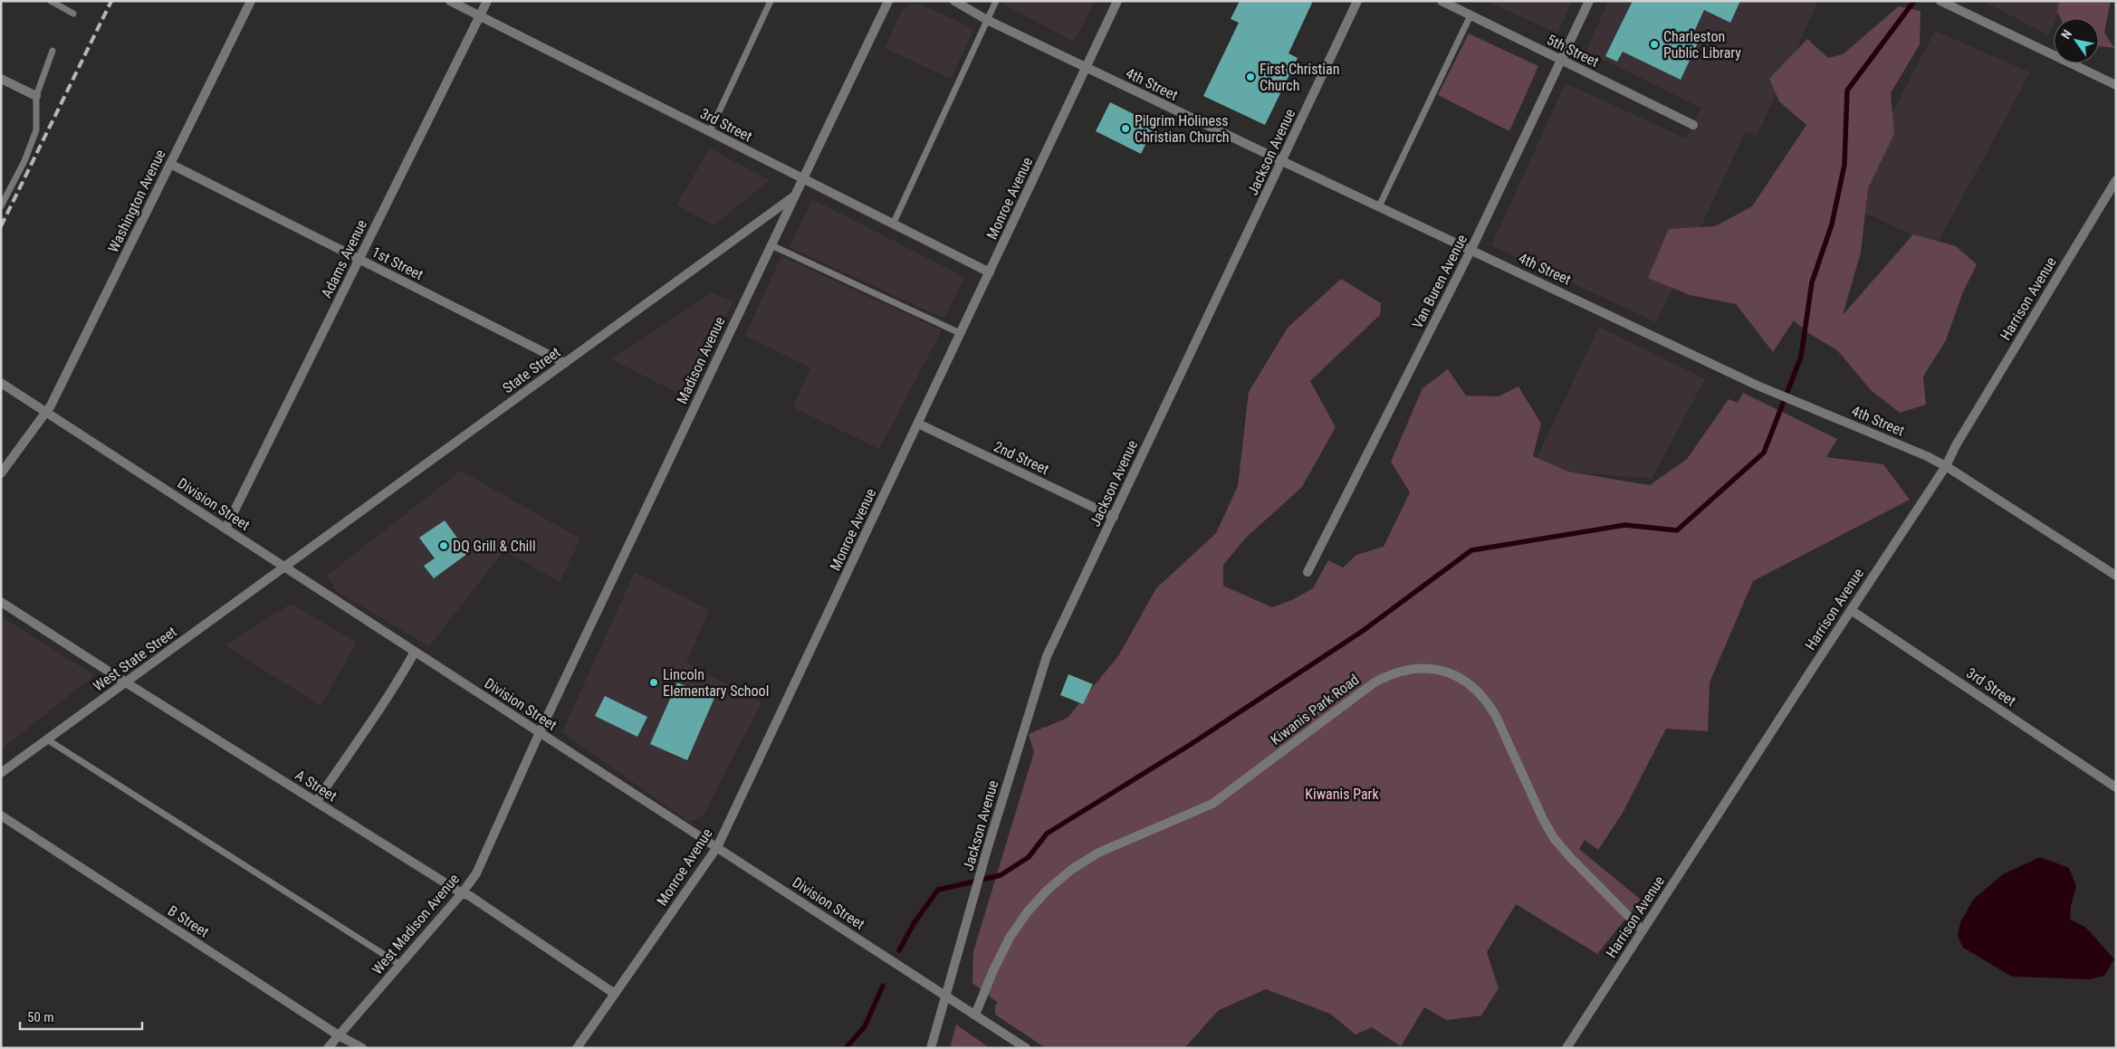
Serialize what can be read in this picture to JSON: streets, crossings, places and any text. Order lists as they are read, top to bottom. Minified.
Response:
{"streets":{"street":["5th Street","4th Street","3rd Street","Jackson Avenue","Monroe Avenue","Washington Avenue","Adams Avenue","1st Street","Van Buren Avenue","Harrison Avenue","Madison Avenue","State Street","2nd Street","Division Street","West State Street","Kiwanis Park Road","A Street","B Street","West Madison Avenue"]},"crossings":[["5th Street","Van Buren Avenue"],["4th Street","Jackson Avenue"],["4th Street","Monroe Avenue"],["4th Street","Van Buren Avenue"],["4th Street","Harrison Avenue"],["3rd Street","Monroe Avenue"],["3rd Street","Adams Avenue"],["3rd Street","Harrison Avenue"],["3rd Street","Madison Avenue"],["Jackson Avenue","2nd Street"],["Jackson Avenue","Division Street"],["Monroe Avenue","2nd Street"],["Monroe Avenue","Division Street"],["Monroe Avenue","A Street"],["Washington Avenue","1st Street"],["Washington Avenue","Division Street"],["Adams Avenue","1st Street"],["Adams Avenue","Division Street"],["1st Street","State Street"],["Harrison Avenue","Kiwanis Park Road"],["Madison Avenue","State Street"],["Madison Avenue","Division Street"],["Madison Avenue","West Madison Avenue"],["State Street","Division Street"],["State Street","West State Street"],["Division Street","West State Street"],["Division Street","Kiwanis Park Road"],["Division Street","West Madison Avenue"],["West State Street","A Street"],["A Street","West Madison Avenue"],["B Street","West Madison Avenue"]],"parks":["Kiwanis Park"],"places":["Charleston Public Library","First Christian Church","Pilgrim Holiness Christian Church","DQ Grill & Chill","Lincoln Elementary School"],"scale_bar":"50 m","north":"top left"}
